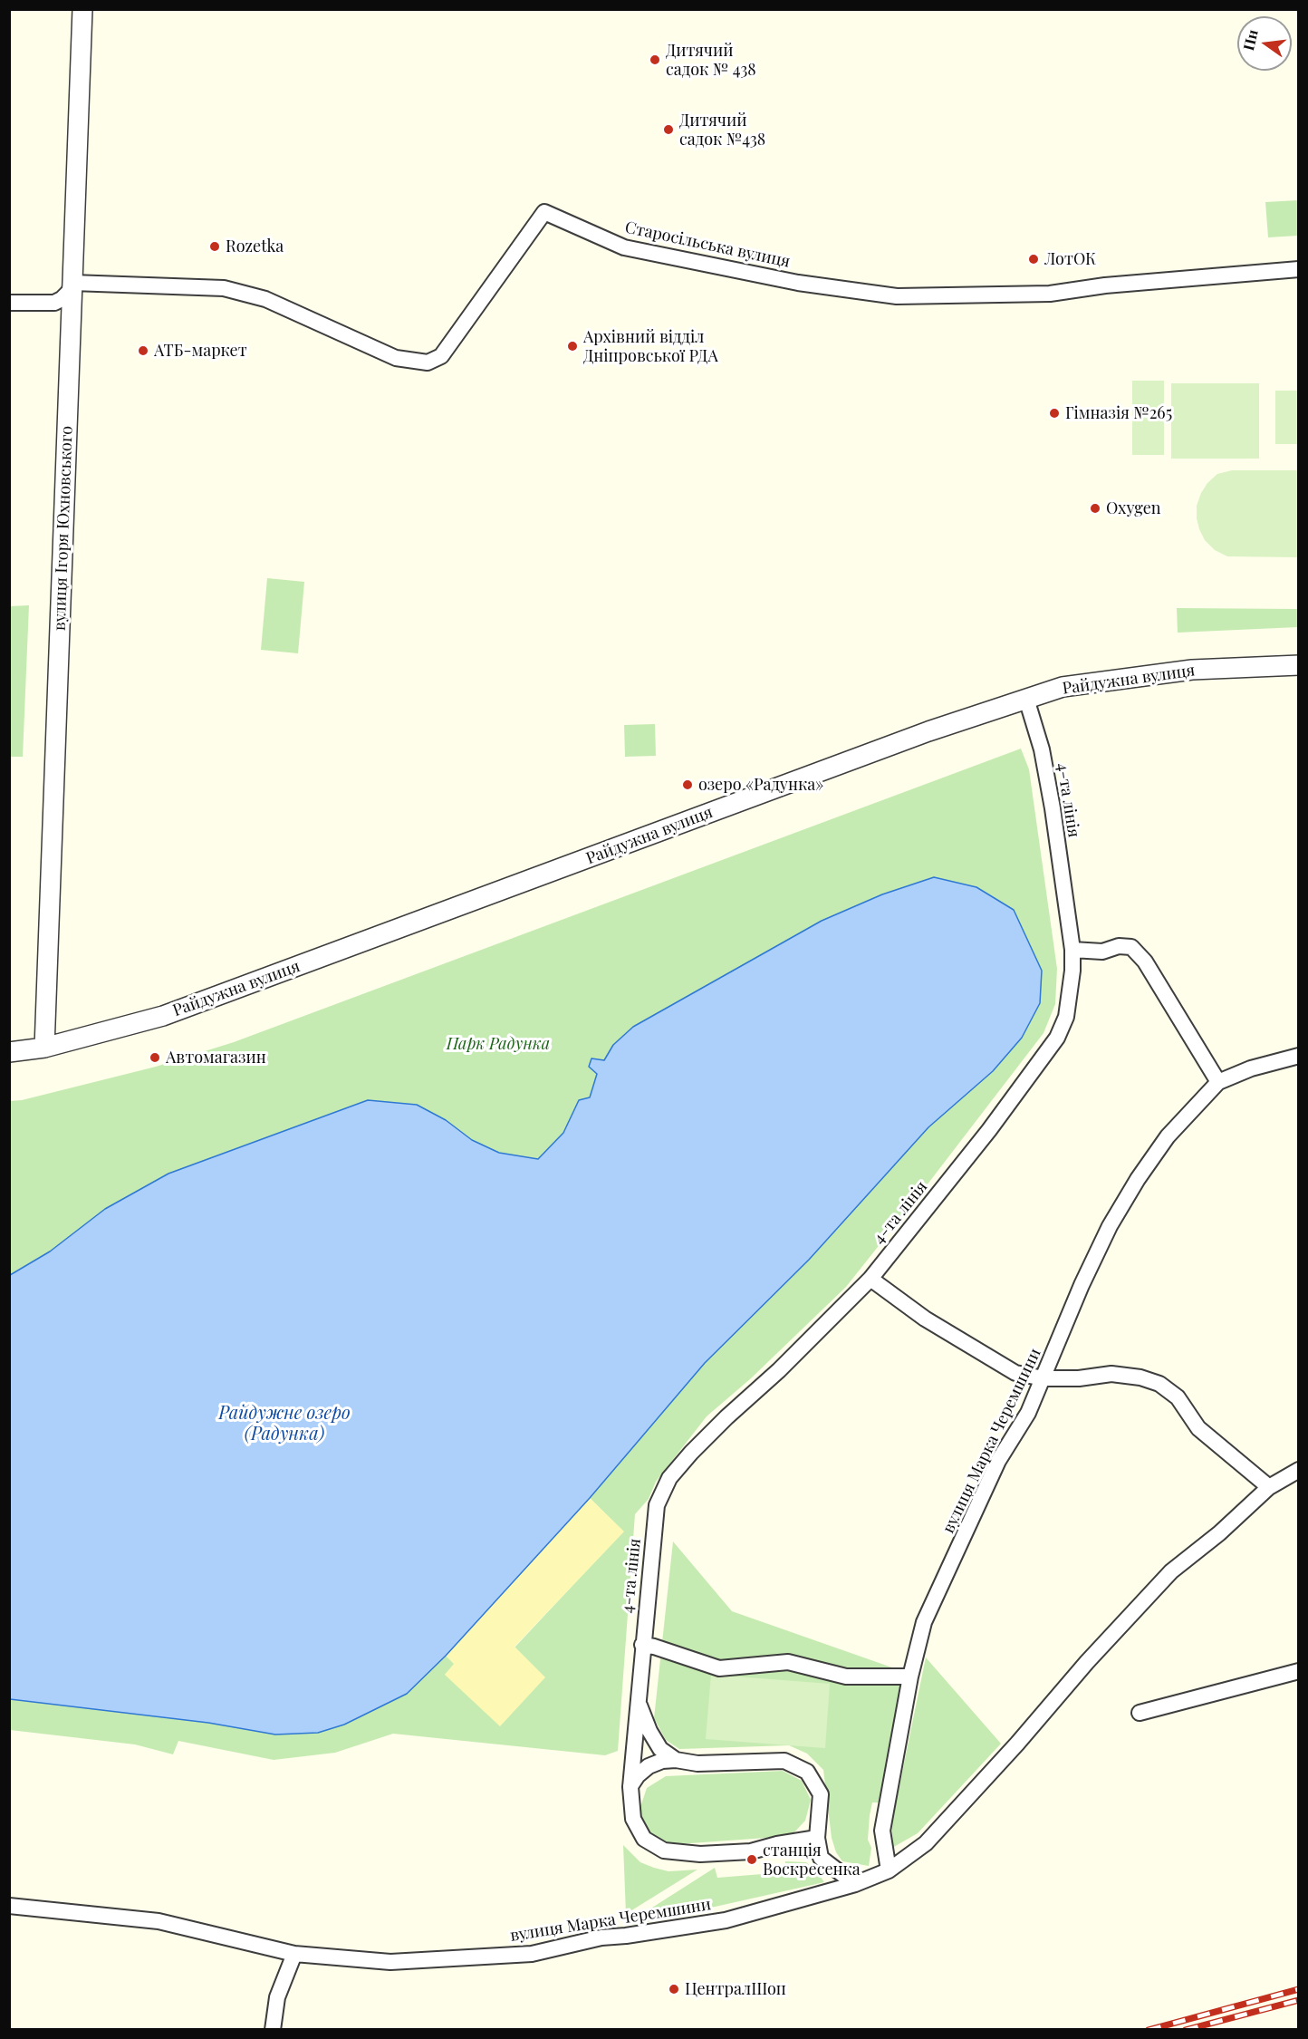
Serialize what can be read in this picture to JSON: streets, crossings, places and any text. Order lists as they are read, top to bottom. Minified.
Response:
{"streets":{"street":["Старосільська вулиця","вулиця Ігоря Юхновського","Райдужна вулиця","4-та лінія","вулиця Марка Черемшини"]},"crossings":[["Старосільська вулиця","вулиця Ігоря Юхновського"],["вулиця Ігоря Юхновського","Райдужна вулиця"],["Райдужна вулиця","4-та лінія"]],"water":["Райдужне озеро (Радунка)"],"parks":["Парк Радунка"],"places":["Дитячий садок № 438","Дитячий садок №438","Rozetka","ЛотОК","Архівний відділ Дніпровської РДА","АТБ-маркет","Гімназія №265","Oxygen","озеро «Радунка»","Автомагазин","станція Воскресенка","ЦентралШоп"],"north":"left"}
